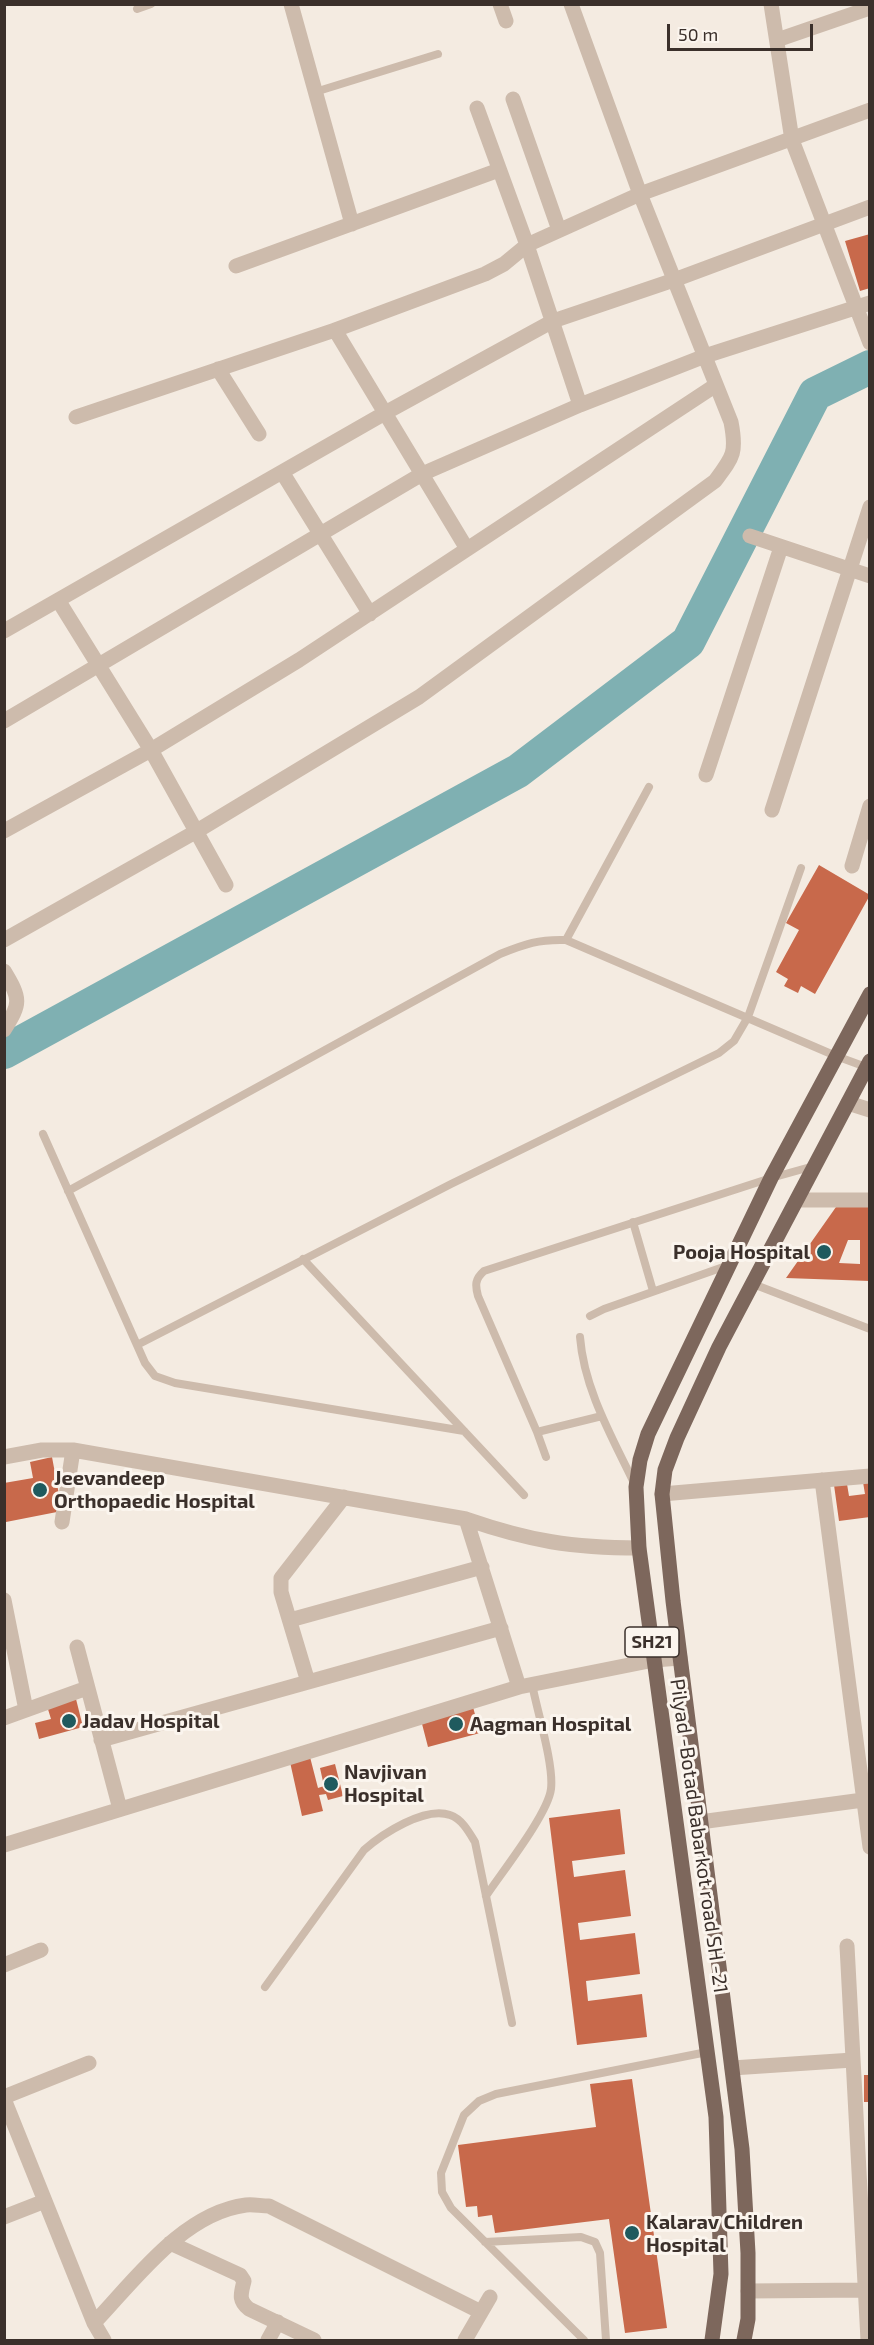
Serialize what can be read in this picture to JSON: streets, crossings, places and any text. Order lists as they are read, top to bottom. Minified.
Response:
{"streets":{"main road":["SH21","Pilyad -Botad Babarkot road SH -21"]},"places":["Pooja Hospital","Jeevandeep Orthopaedic Hospital","Jadav Hospital","Aagman Hospital","Navjivan Hospital","Kalarav Children Hospital"],"scale_bar":"50 m"}
